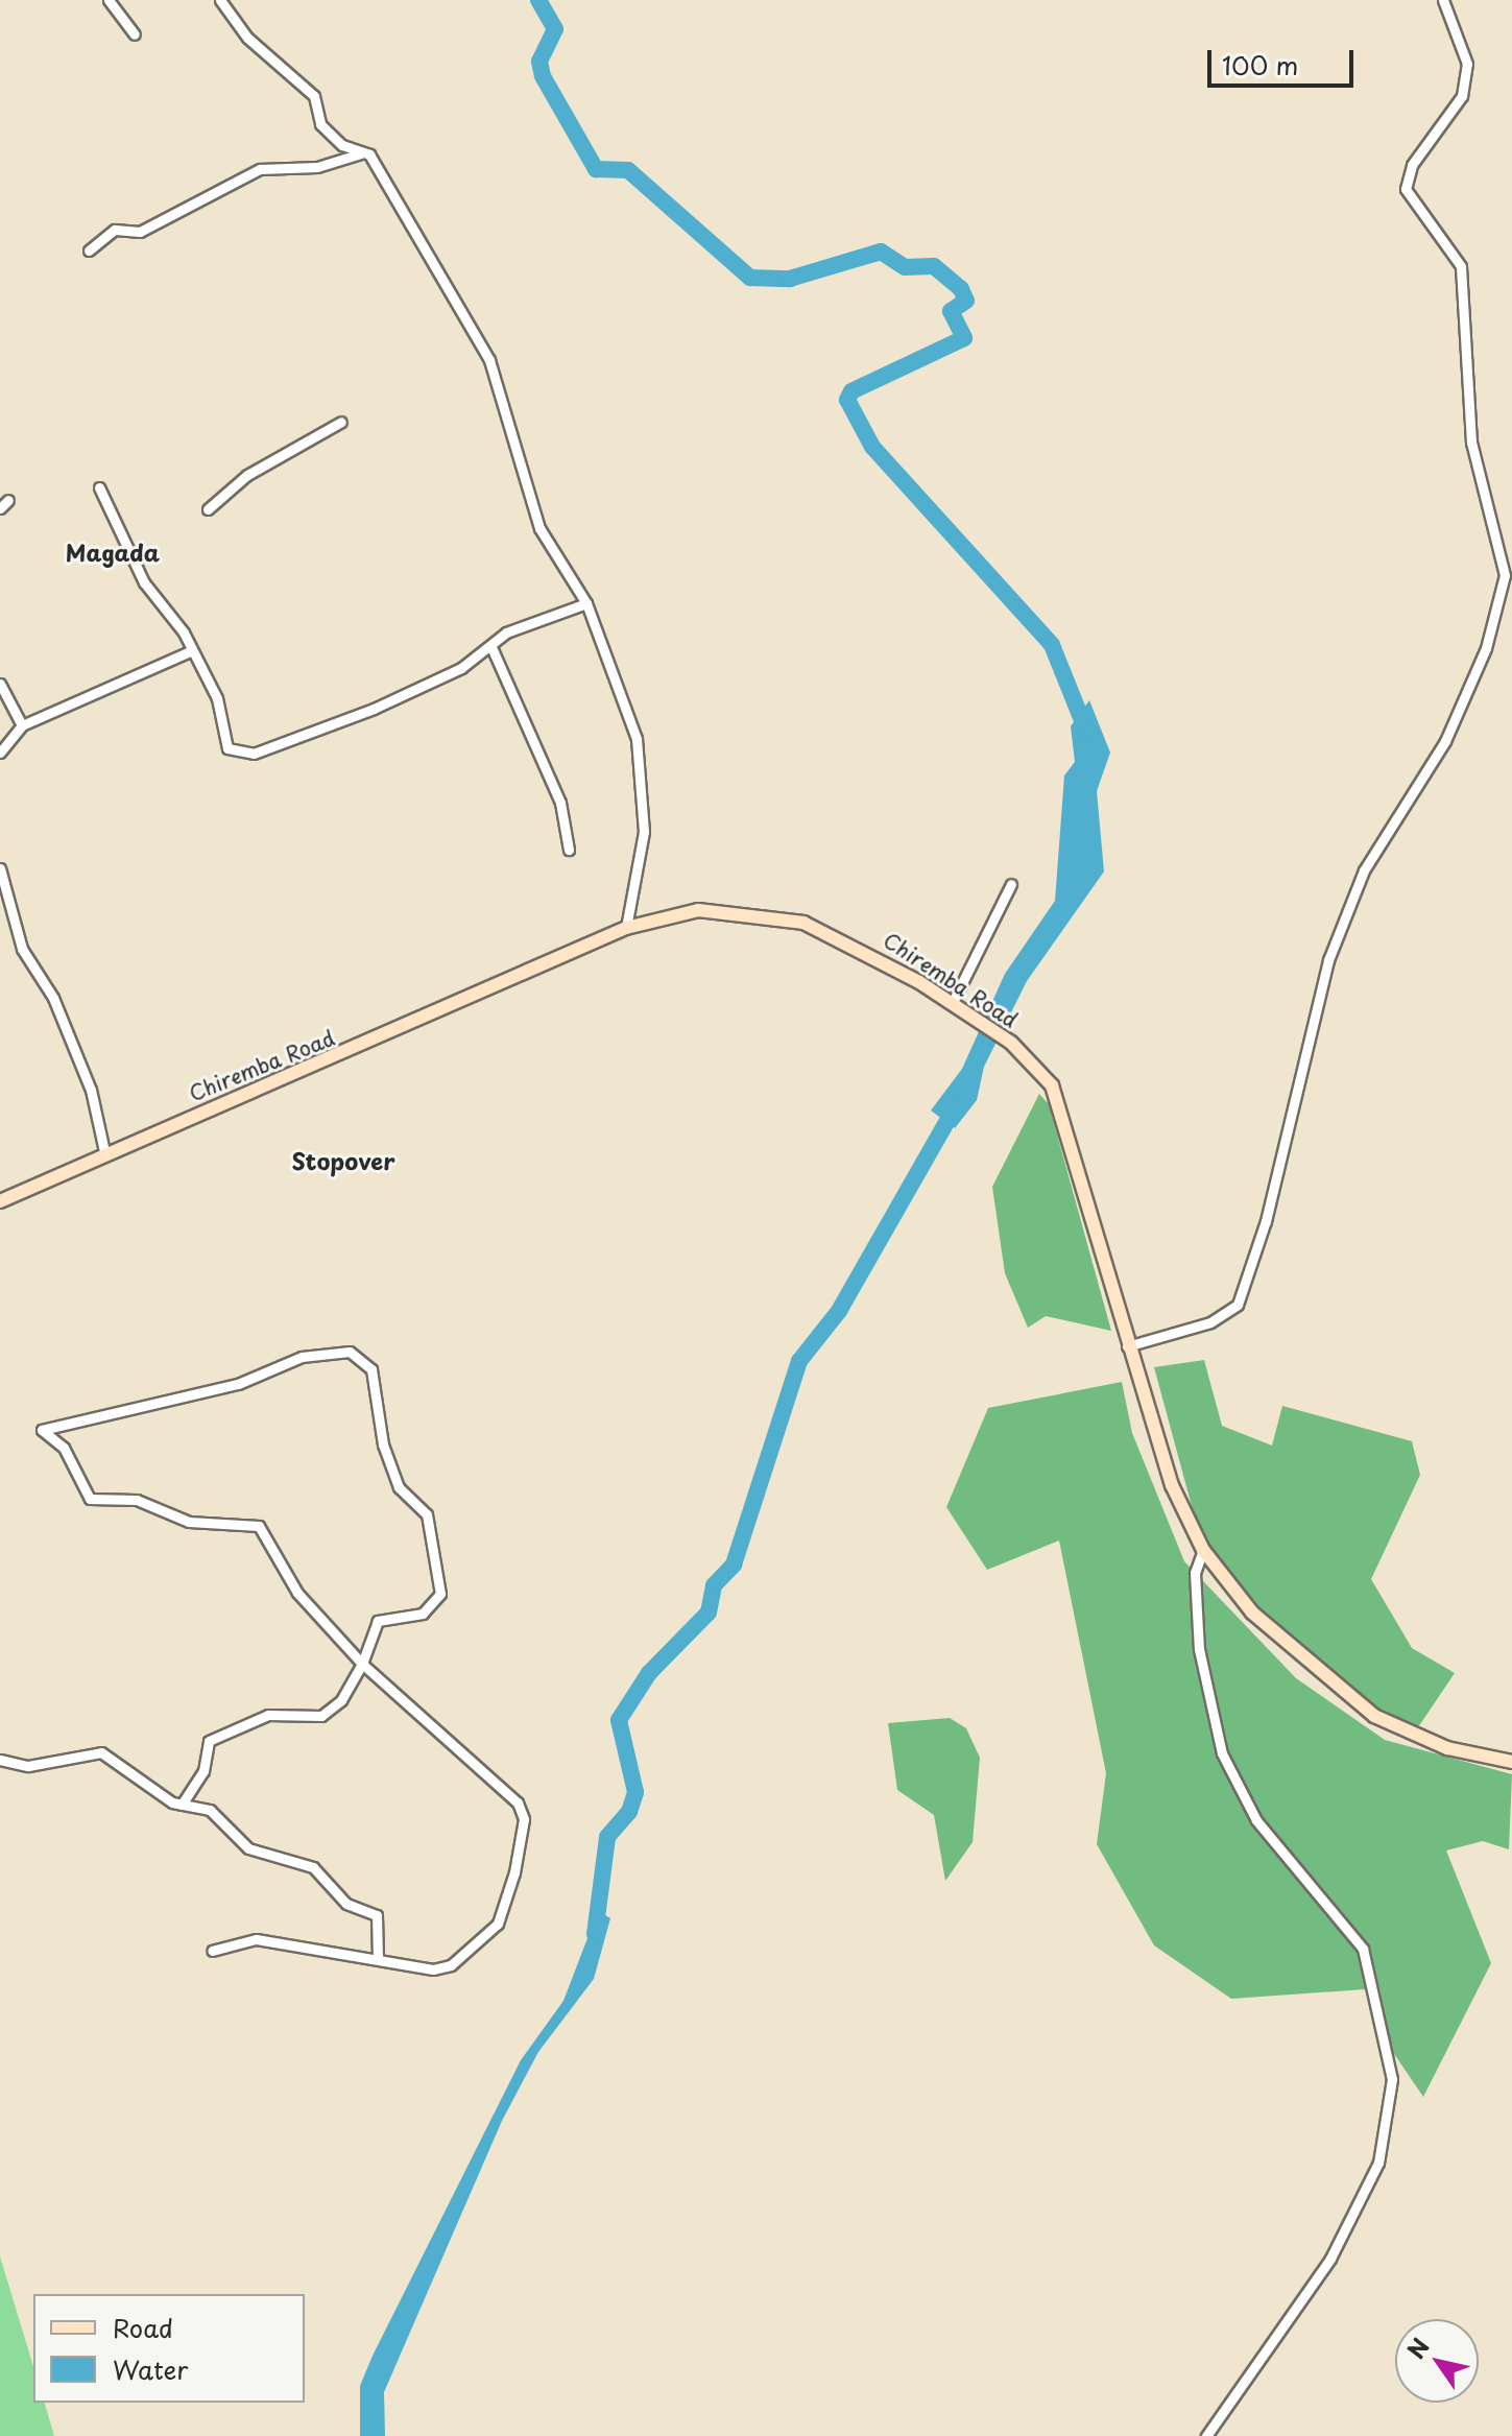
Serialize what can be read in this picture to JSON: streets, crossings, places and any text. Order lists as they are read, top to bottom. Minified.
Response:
{"streets":{"main road":["Chiremba Road"]},"districts":["Magada","Stopover"],"legend":["Road","Water"],"scale_bar":"100 m","north":"top left"}
